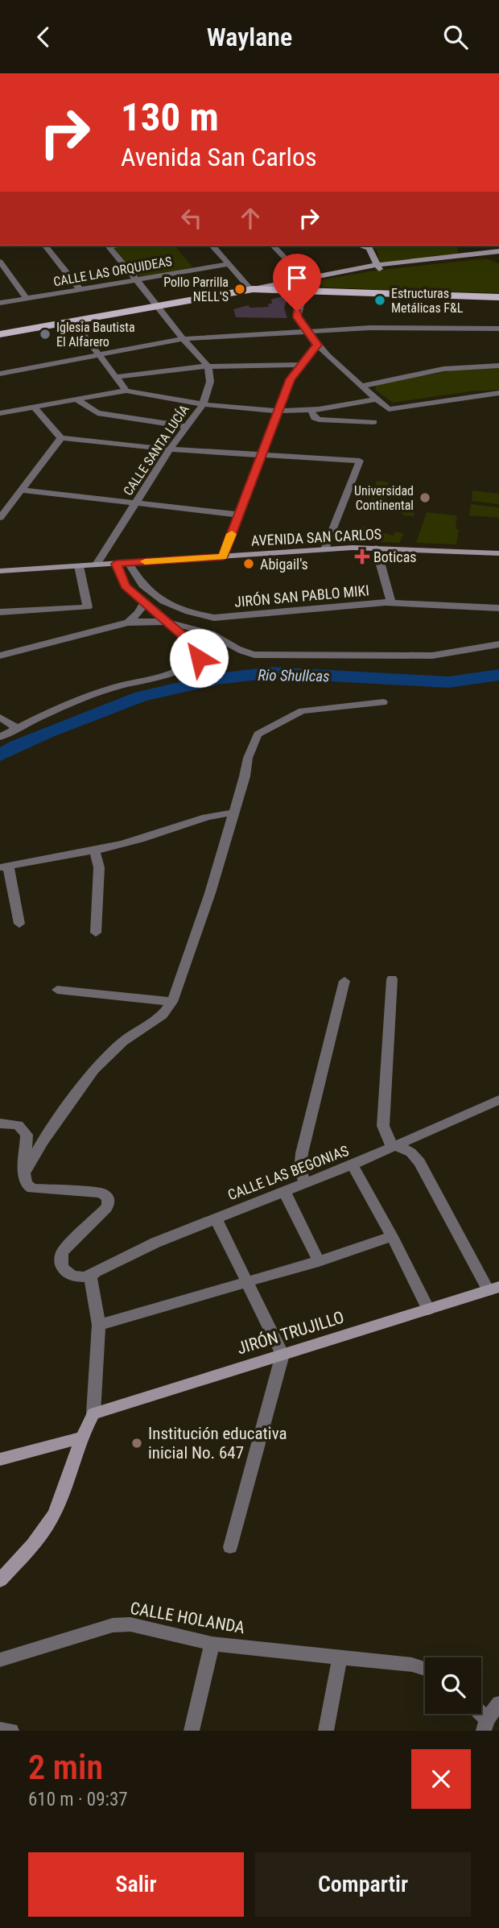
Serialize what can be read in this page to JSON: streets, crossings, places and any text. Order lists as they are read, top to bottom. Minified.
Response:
{"streets":{"street":["CALLE LAS ORQUIDEAS","CALLE SANTA LUCÍA","AVENIDA SAN CARLOS","JIRÓN SAN PABLO MIKI","CALLE LAS BEGONIAS","JIRÓN TRUJILLO","CALLE HOLANDA"]},"crossings":[["CALLE SANTA LUCÍA","AVENIDA SAN CARLOS"],["AVENIDA SAN CARLOS","JIRÓN SAN PABLO MIKI"]],"water":["Rio Shullcas"],"places":{"other":["Pollo Parrilla NELL'S","Estructuras Metálicas F&L","Iglesia Bautista El Alfarero","Universidad Continental","Abigail's","Institución educativa inicial No. 647"],"health":["Boticas"]},"page":{"header":"Waylane","turn":["130 m","Avenida San Carlos"],"heading":["2 min","610 m · 09:37"],"buttons":["Salir","Compartir"]}}
